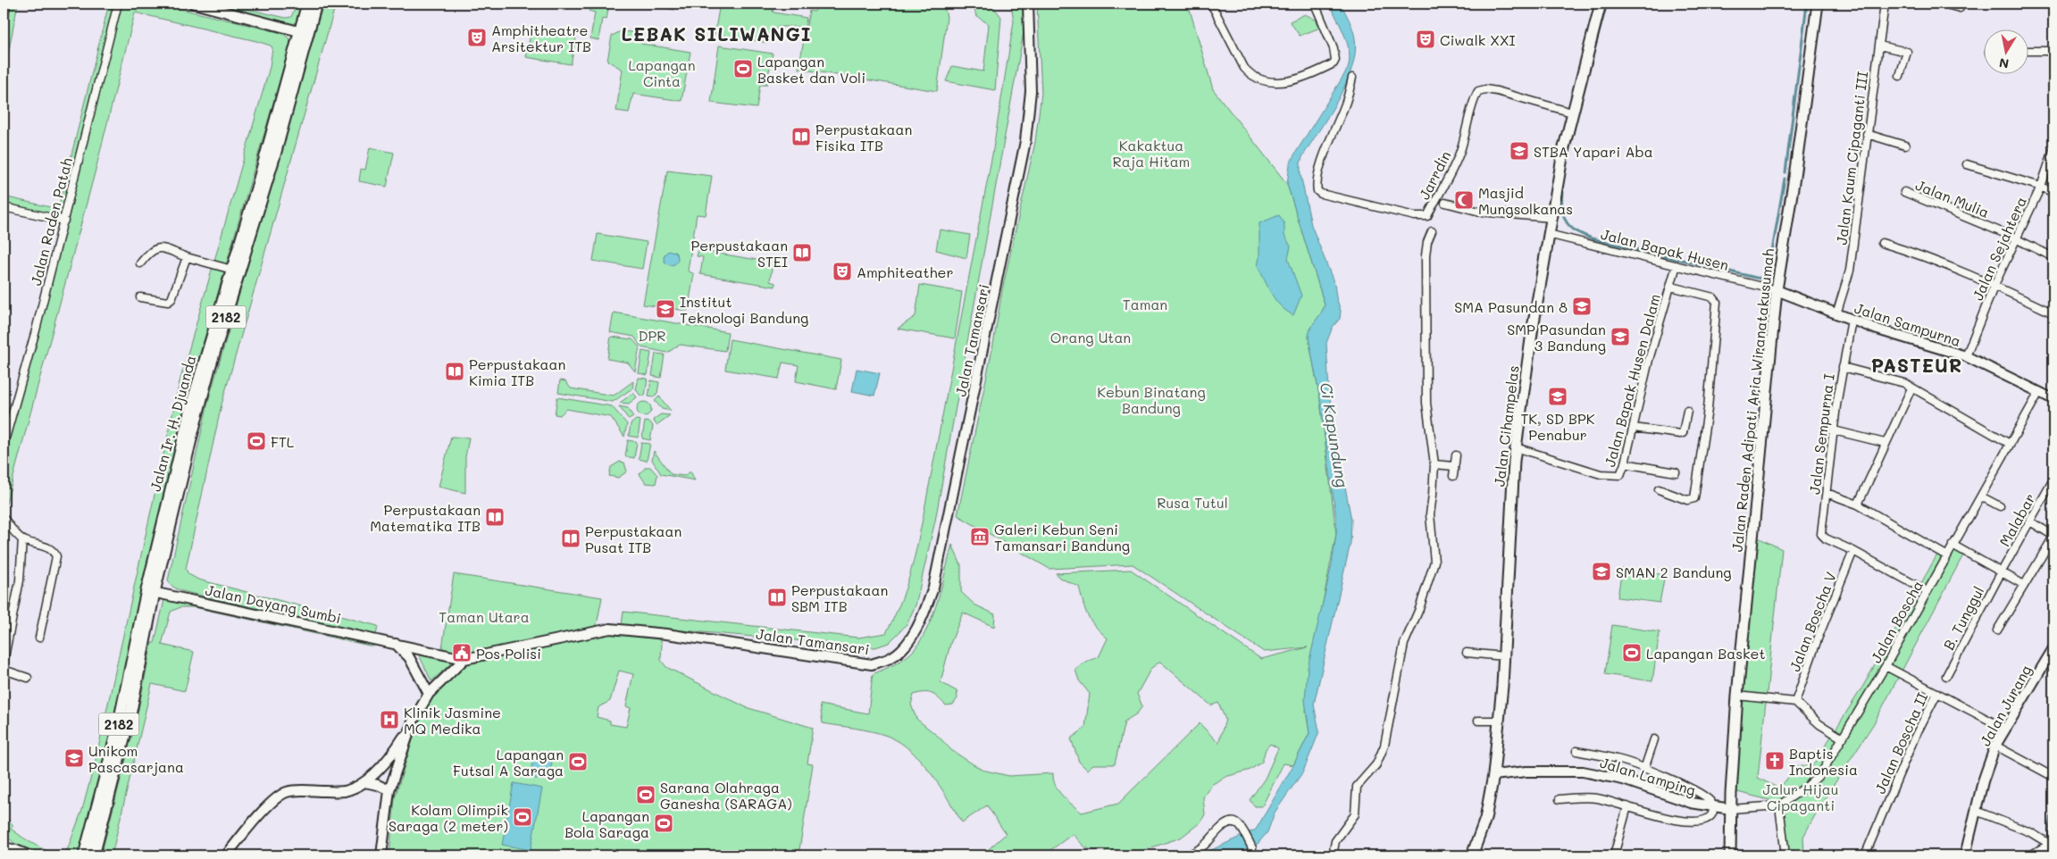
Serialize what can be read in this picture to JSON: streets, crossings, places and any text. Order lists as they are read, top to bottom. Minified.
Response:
{"streets":{"main road":["2182","Jalan Sampurna","Jalan Tamansari","Jalan Raden Adipati Aria Wiranatakusumah","Jalan Ir. H. Djuanda","Jalan Cihampelas","Jalan Dayang Sumbi","Jalan Jurang","Jalan Lamping"],"street":["Jalan Kaum Cipaganti III","Jarrdin","Jalan Mulia","Jalan Raden Patah","Jalan Sejahtera","Jalan Bapak Husen","Jalan Bapak Husen Dalam","Jalan Sempurna I","Malabar","B. Tunggul","Jalan Boscha V","Jalan Boscha","Jalan Boscha II"]},"crossings":[["Jalan Kaum Cipaganti III","Jalan Sampurna"],["Jarrdin","Jalan Cihampelas"],["Jalan Mulia","Jalan Sejahtera"],["Jalan Sejahtera","Jalan Sampurna"],["Jalan Bapak Husen","Jalan Sampurna"],["Jalan Bapak Husen","Jalan Bapak Husen Dalam"],["Jalan Bapak Husen","Jalan Raden Adipati Aria Wiranatakusumah"],["Jalan Bapak Husen","Jalan Cihampelas"],["Jalan Sampurna","Jalan Raden Adipati Aria Wiranatakusumah"],["Jalan Sampurna","Jalan Sempurna I"],["Jalan Sampurna","Jalan Boscha"],["Jalan Tamansari","Jalan Dayang Sumbi"],["Jalan Bapak Husen Dalam","Jalan Cihampelas"],["Jalan Raden Adipati Aria Wiranatakusumah","Jalan Lamping"],["Jalan Ir. H. Djuanda","Jalan Dayang Sumbi"],["Jalan Cihampelas","Jalan Lamping"],["Jalan Sempurna I","Jalan Boscha V"],["Malabar","B. Tunggul"],["Jalan Boscha","Jalan Boscha II"]],"districts":["LEBAK SILIWANGI","PASTEUR"],"water":["Ci Kapundung"],"parks":["Lapangan Cinta","Kakaktua Raja Hitam","Taman","DPR","Orang Utan","Kebun Binatang Bandung","Rusa Tutul","Taman Utara","Jalur Hijau Cipaganti"],"places":{"theatre":["Amphitheatre Arsitektur ITB","Ciwalk XXI","Amphiteather"],"sports":["Lapangan Basket dan Voli","FTL","Lapangan Basket","Lapangan Futsal A Saraga","Sarana Olahraga Ganesha (SARAGA)","Kolam Olimpik Saraga (2 meter)","Lapangan Bola Saraga"],"library":["Perpustakaan Fisika ITB","Perpustakaan STEI","Perpustakaan Kimia ITB","Perpustakaan Matematika ITB","Perpustakaan Pusat ITB","Perpustakaan SBM ITB"],"school or university":["STBA Yapari Aba","SMA Pasundan 8","Institut Teknologi Bandung","SMP Pasundan 3 Bandung","TK, SD BPK Penabur","SMAN 2 Bandung","Unikom Pascasarjana"],"mosque":["Masjid Mungsolkanas"],"museum":["Galeri Kebun Seni Tamansari Bandung"],"public building":["Pos Polisi"],"hospital":["Klinik Jasmine MQ Medika"],"church":["Baptis Indonesia"]},"north":"bottom"}
